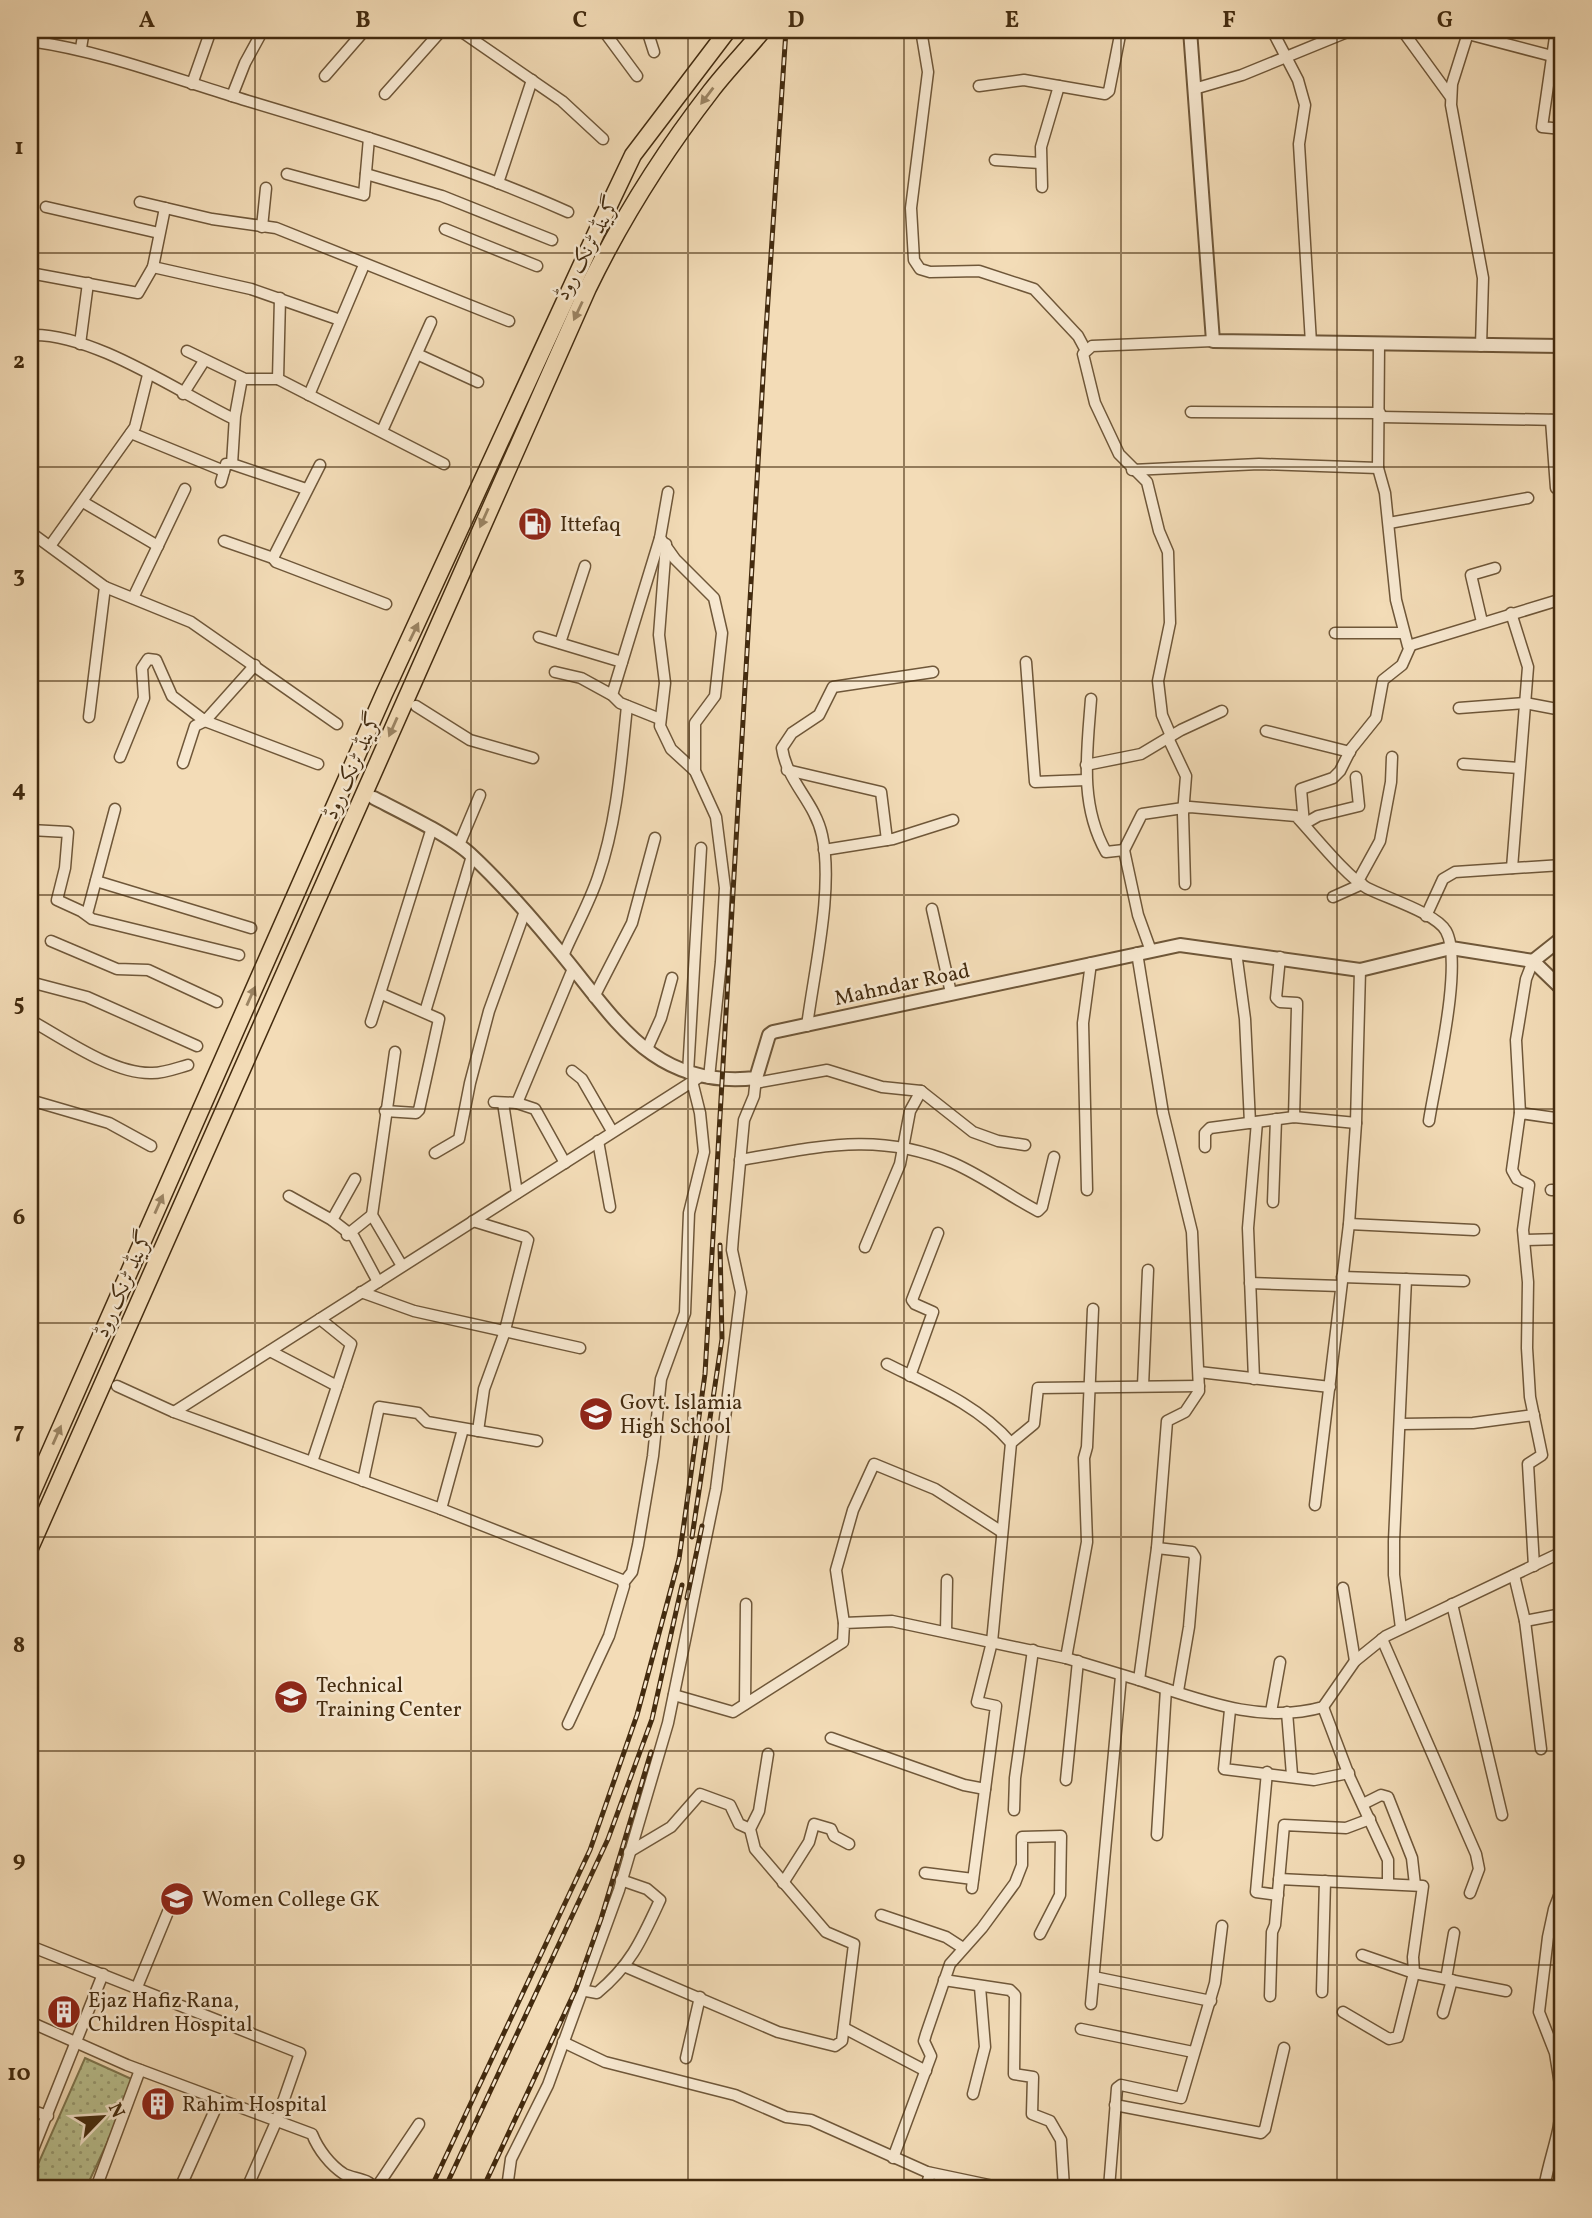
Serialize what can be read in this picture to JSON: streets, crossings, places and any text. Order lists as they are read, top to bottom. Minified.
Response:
{"streets":{"highway":["گرینڈ ٹرنک روڈ"],"street":["Mahndar Road"]},"places":{"fuel station":["Ittefaq"],"school or university":["Govt. Islamia High School","Technical Training Center","Women College GK"],"building":["Ejaz Hafiz Rana, Children Hospital","Rahim Hospital"]},"north":"top right","grid":{"columns":["A","B","C","D","E","F","G"],"rows":["1","2","3","4","5","6","7","8","9","10"]}}
